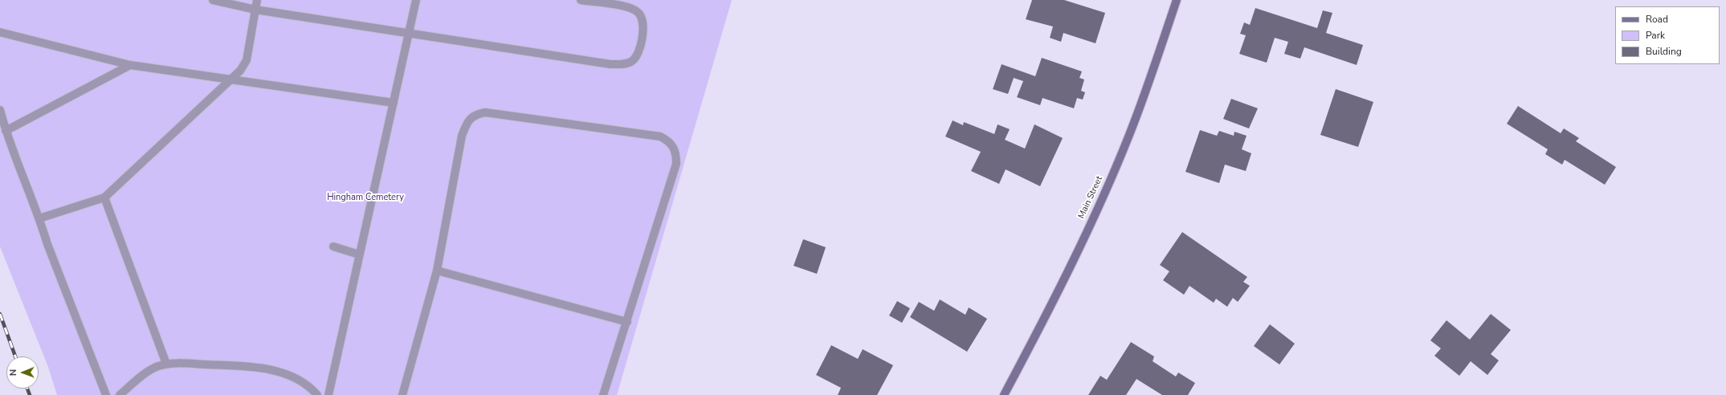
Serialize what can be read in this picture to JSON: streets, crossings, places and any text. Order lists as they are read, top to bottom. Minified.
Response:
{"streets":{"main road":["Main Street"]},"parks":["Hingham Cemetery"],"legend":["Road","Park","Building"],"north":"left"}
